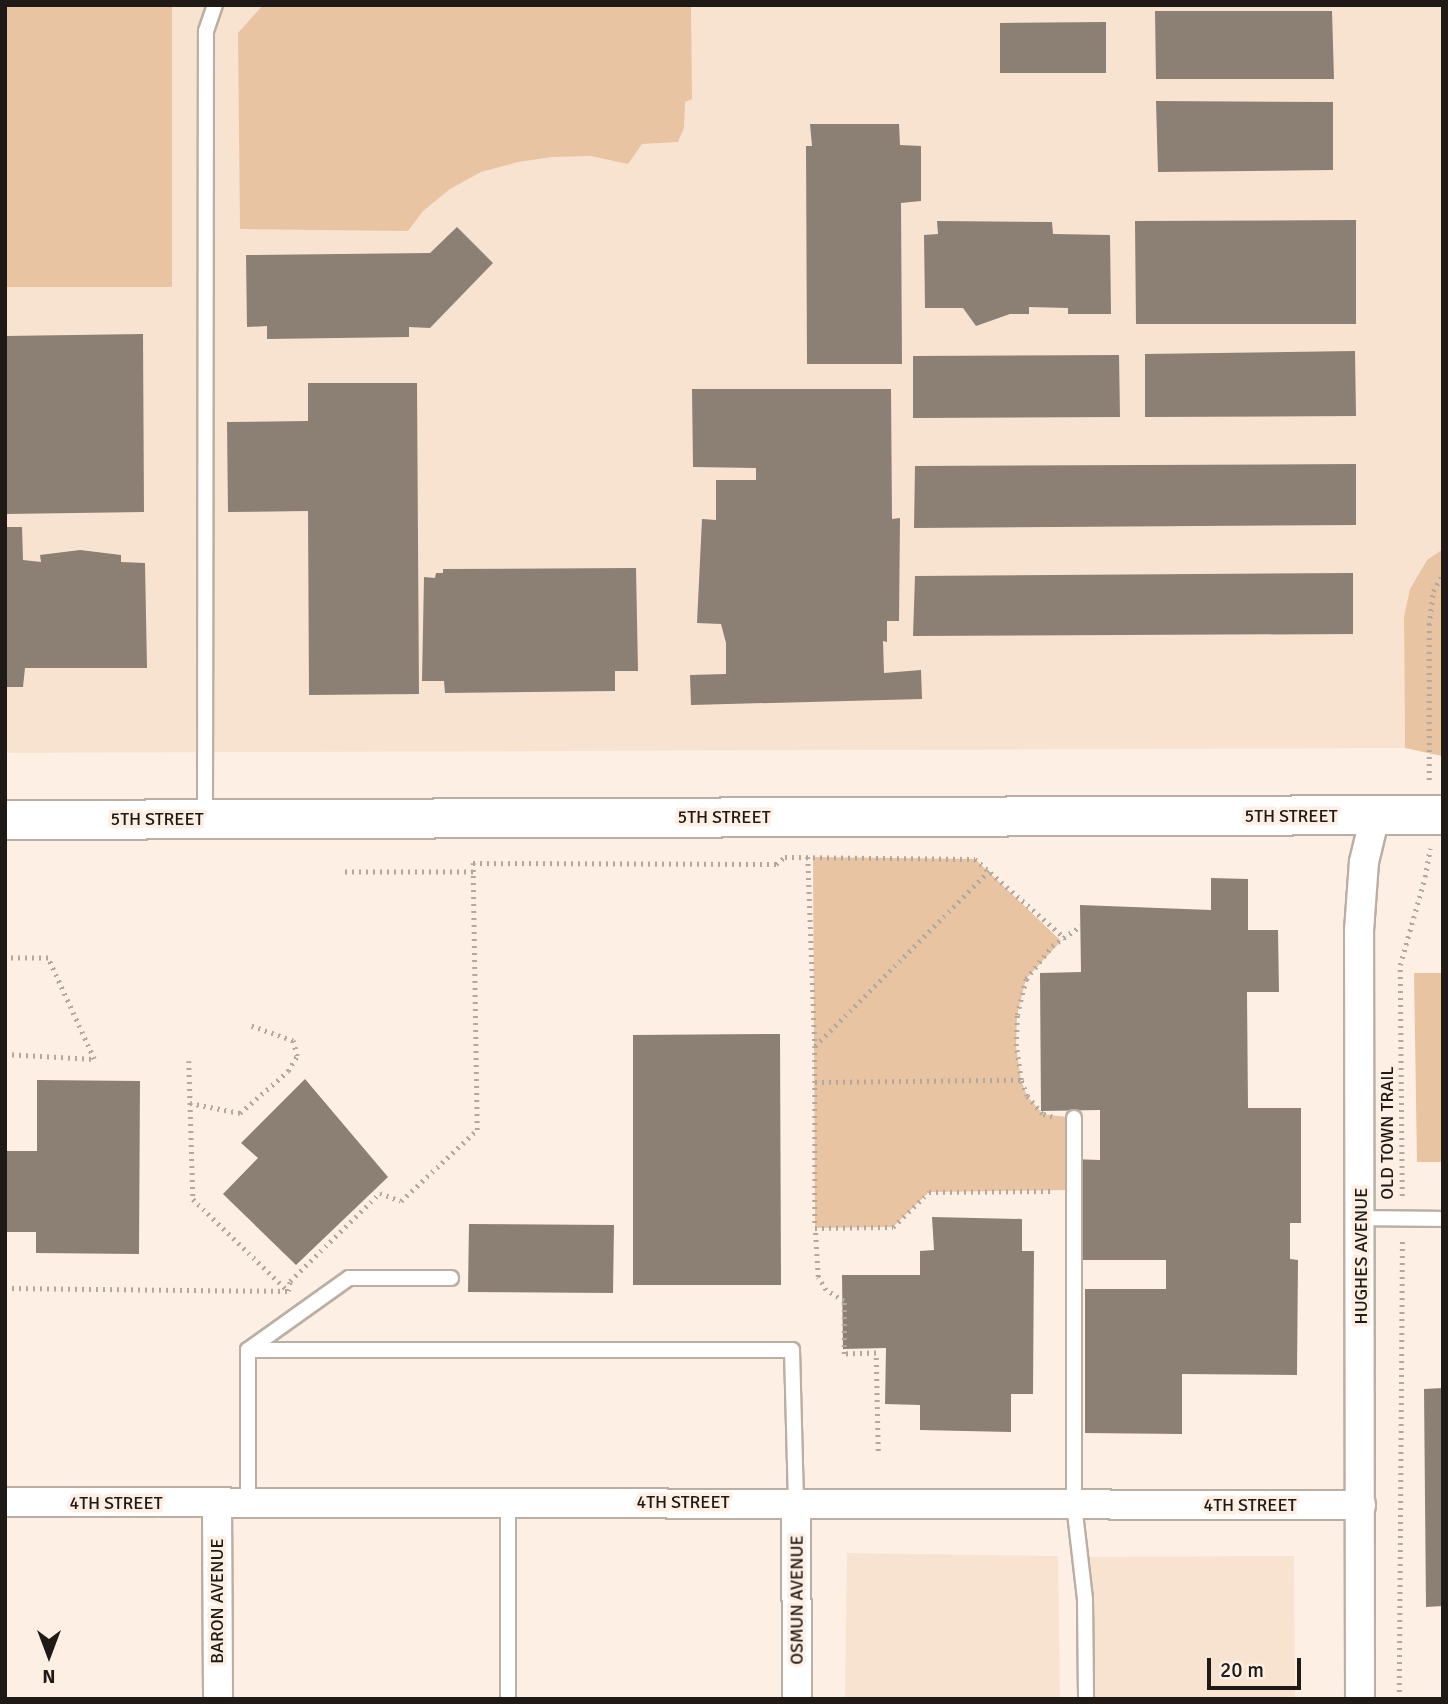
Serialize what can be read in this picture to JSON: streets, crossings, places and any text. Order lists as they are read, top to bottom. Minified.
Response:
{"streets":{"main road":["5TH STREET"],"street":["HUGHES AVENUE","4TH STREET","OSMUN AVENUE","BARON AVENUE"],"path":["OLD TOWN TRAIL"]},"crossings":[["5TH STREET","OLD TOWN TRAIL"],["5TH STREET","HUGHES AVENUE"],["HUGHES AVENUE","4TH STREET"],["4TH STREET","OSMUN AVENUE"],["4TH STREET","BARON AVENUE"]],"scale_bar":"20 m","north":"bottom"}
